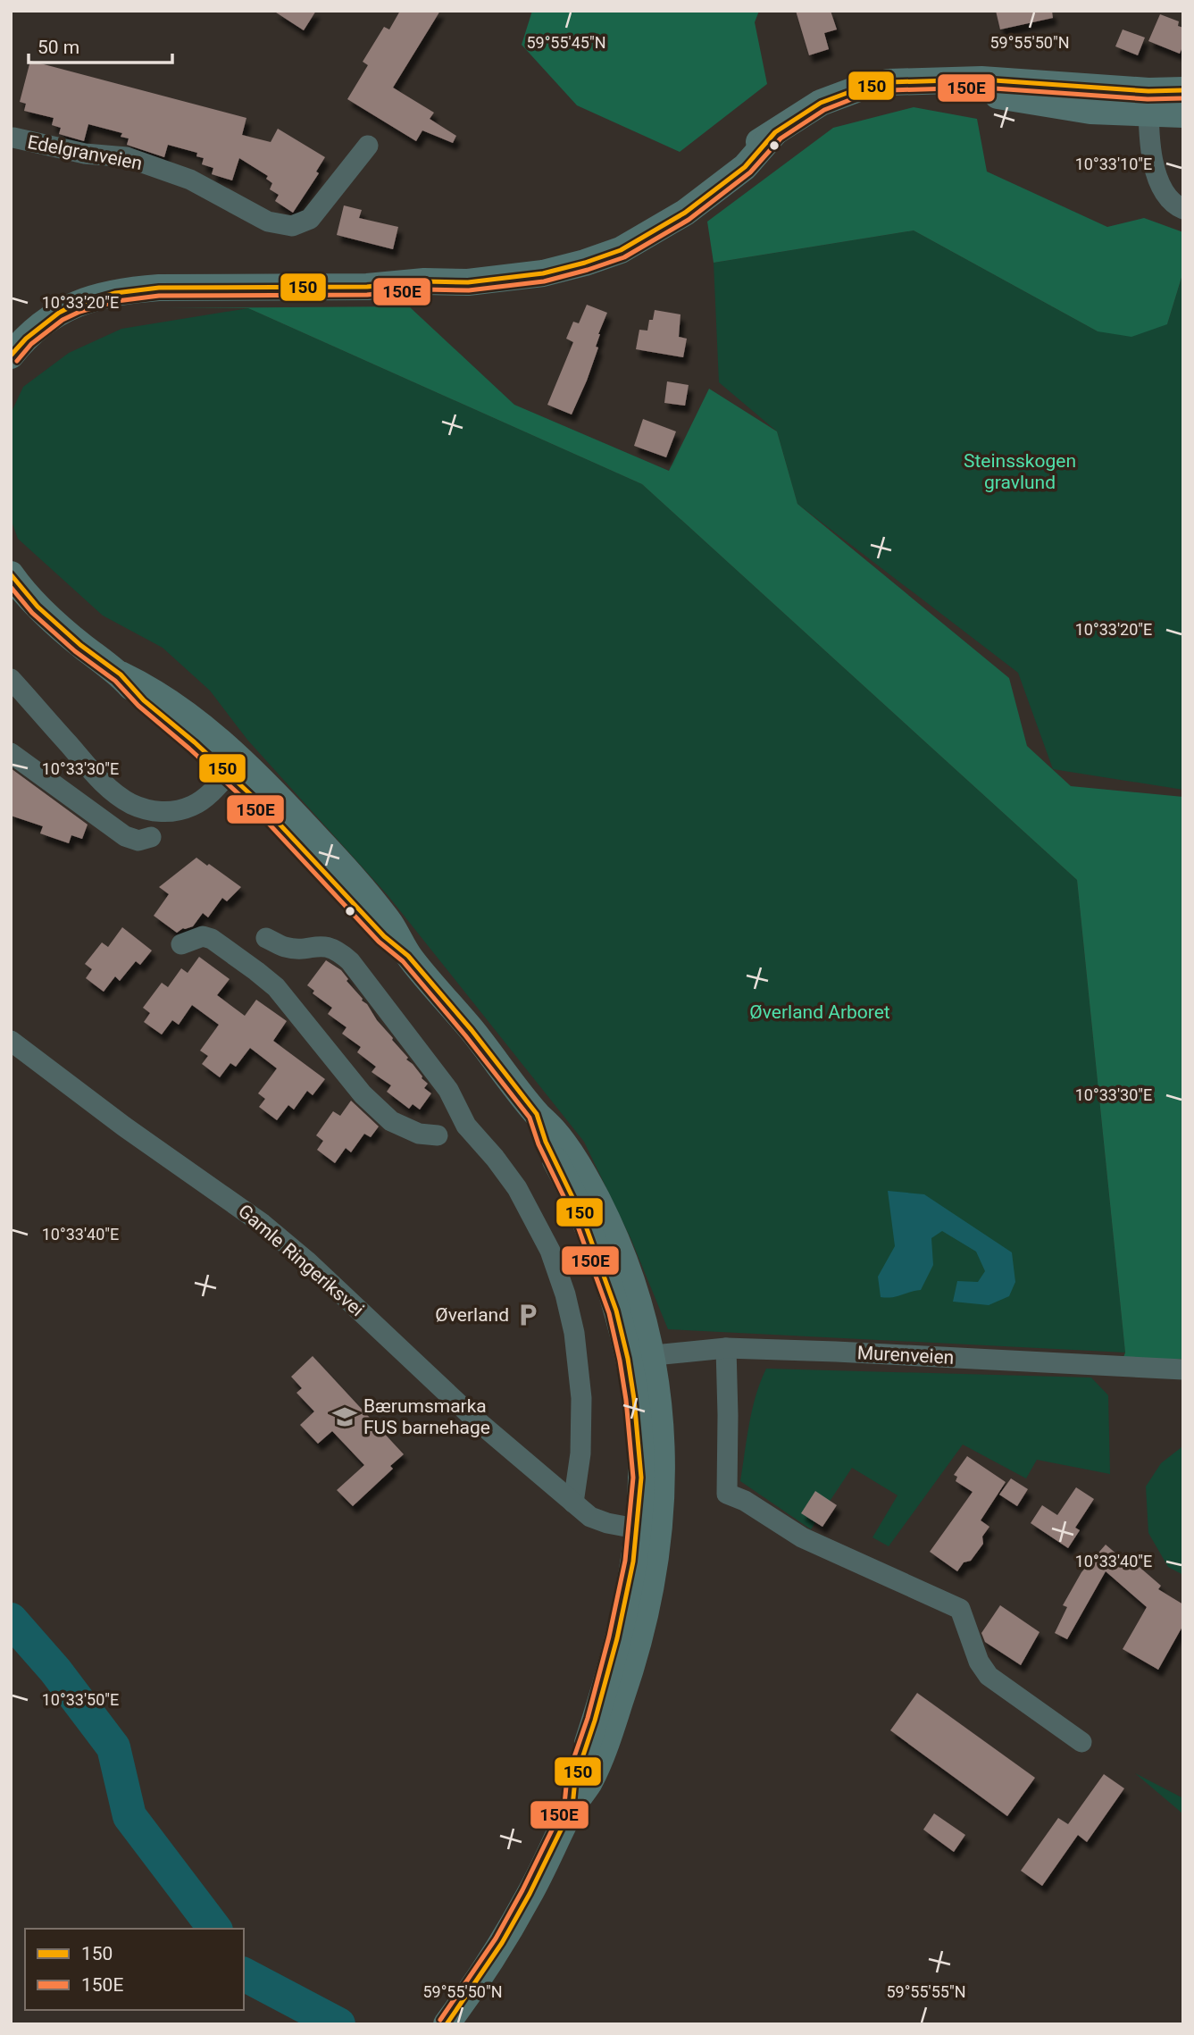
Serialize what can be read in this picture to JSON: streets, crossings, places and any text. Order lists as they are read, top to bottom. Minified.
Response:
{"streets":{"street":["Edelgranveien","Gamle Ringeriksvei","Murenveien"]},"parks":["Steinsskogen gravlund","Øverland Arboret"],"places":{"parking":["Øverland"],"school or university":["Bærumsmarka FUS barnehage"]},"lines":["transit line 150","transit line 150E"],"legend":["150","150E"],"scale_bar":"50 m","coordinates":["59°55'45\"N","59°55'50\"N","10°33'10\"E","10°33'20\"E","10°33'30\"E","10°33'40\"E","10°33'50\"E","59°55'55\"N"]}
